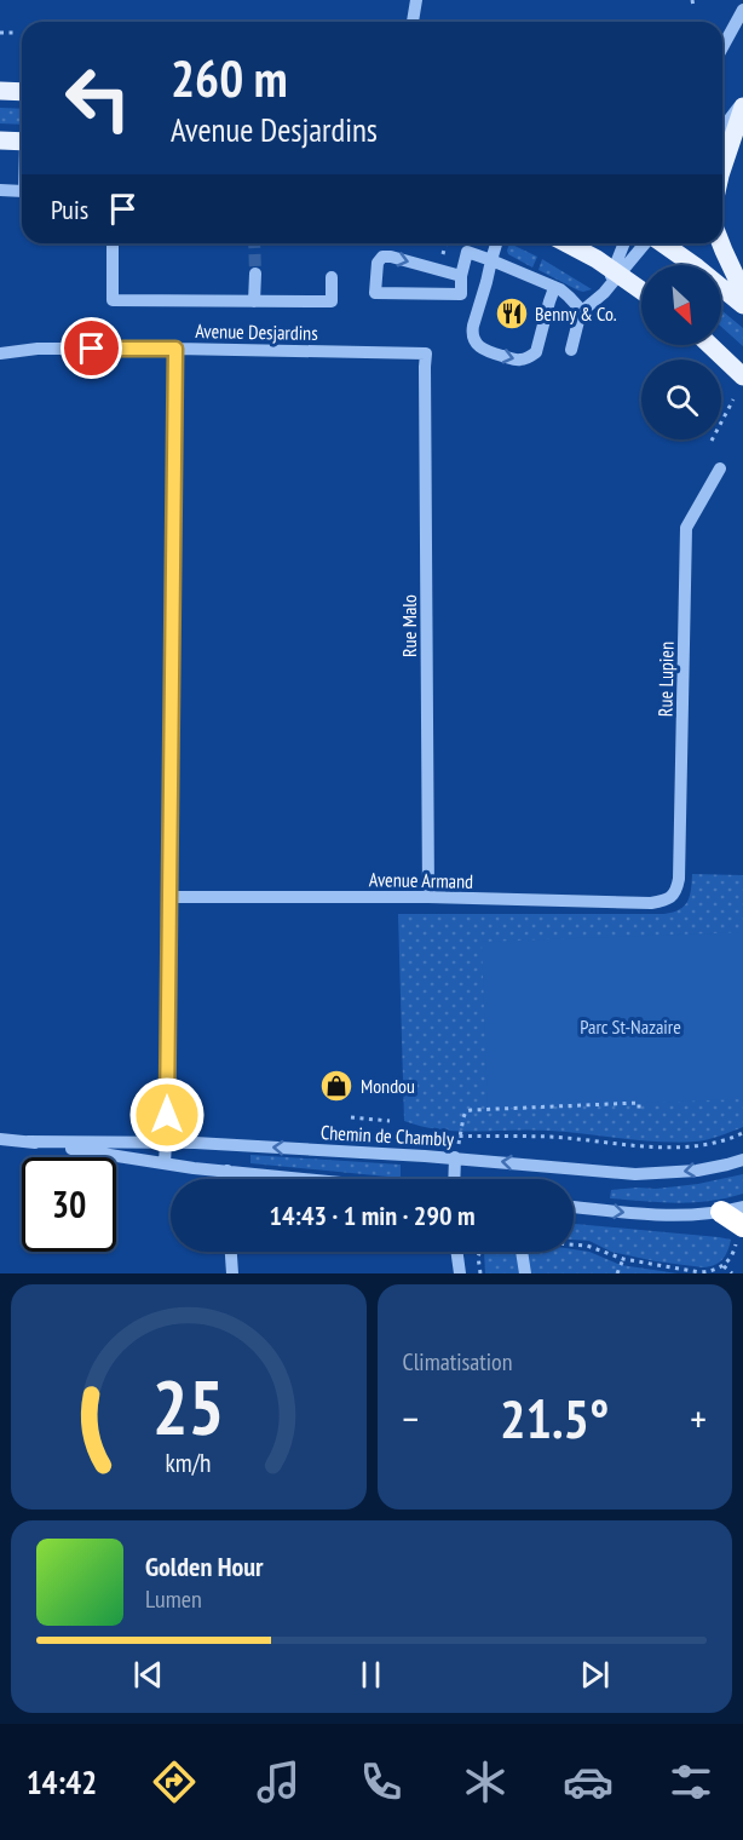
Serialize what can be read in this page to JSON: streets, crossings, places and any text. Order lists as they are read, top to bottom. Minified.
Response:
{"streets":{"street":["Avenue Desjardins","Rue Malo","Rue Lupien","Avenue Armand","Chemin de Chambly"]},"crossings":[["Avenue Desjardins","Rue Malo"],["Rue Malo","Avenue Armand"],["Rue Lupien","Avenue Armand"]],"parks":["Parc St-Nazaire"],"places":{"restaurant":["Benny & Co."],"shop":["Mondou"]},"north":"bottom right","page":{"turn":["260 m","Avenue Desjardins"],"then":"Puis","limit":"30","trip":"14:43 · 1 min · 290 m","tile":"Climatisation","heat":["−","21.5°","+"],"song":["Golden Hour","Lumen"],"tabs":"14:42","gauge":["25","km/h"]}}
